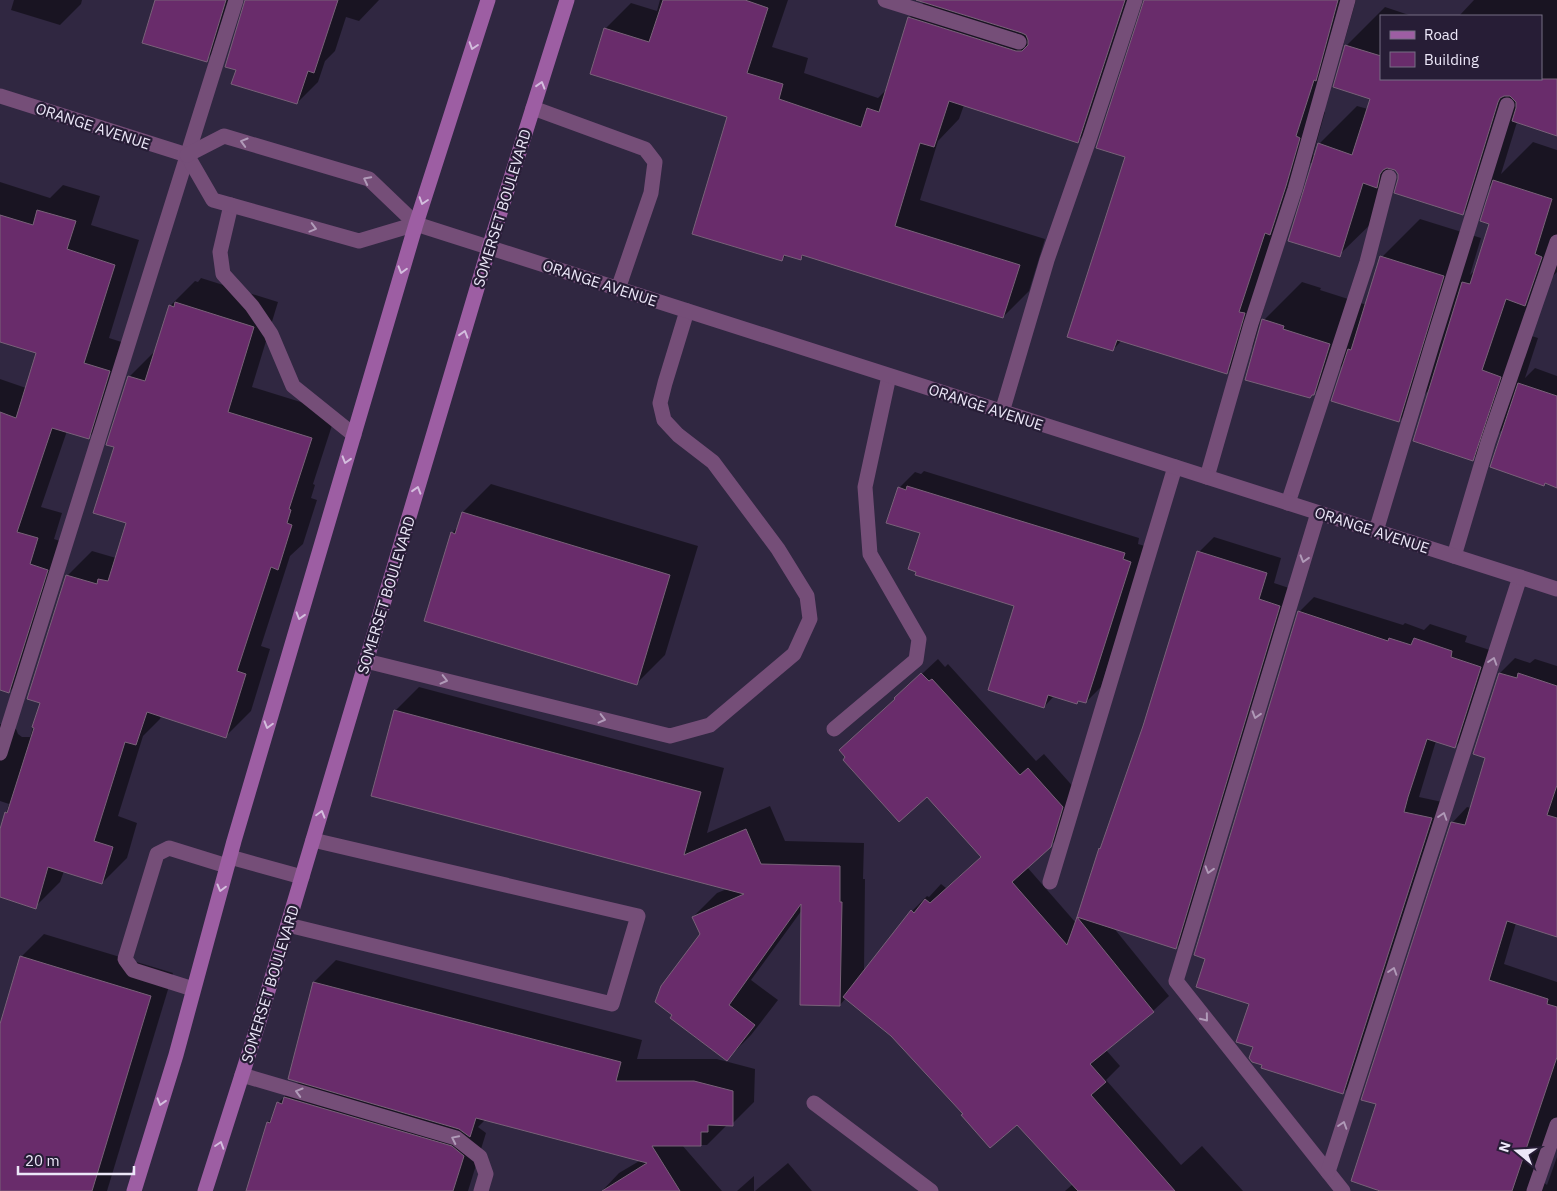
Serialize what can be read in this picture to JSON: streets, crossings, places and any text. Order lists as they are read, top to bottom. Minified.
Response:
{"streets":{"main road":["SOMERSET BOULEVARD"],"street":["ORANGE AVENUE"]},"crossings":[["ORANGE AVENUE","SOMERSET BOULEVARD"]],"legend":["Road","Building"],"scale_bar":"20 m","north":"left"}
